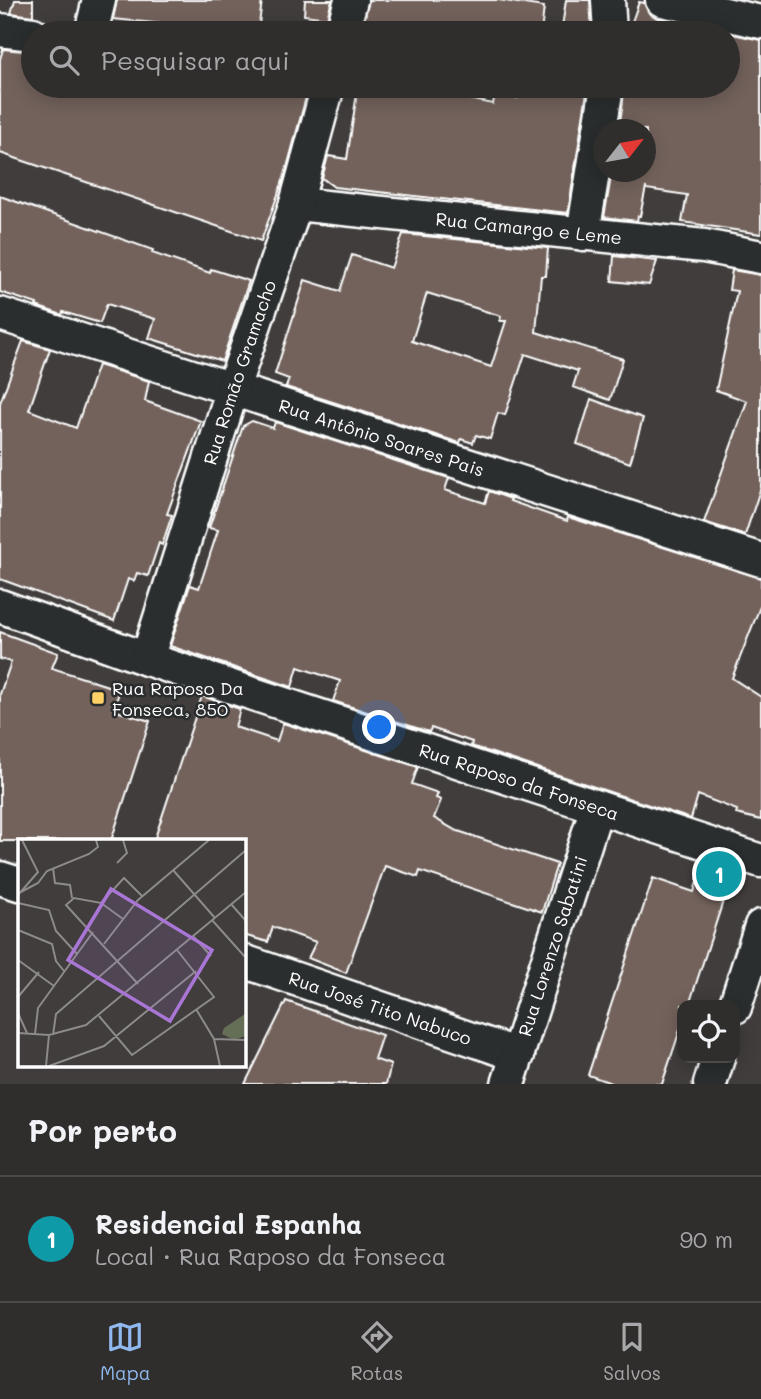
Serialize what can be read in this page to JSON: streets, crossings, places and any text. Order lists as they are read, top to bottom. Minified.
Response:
{"streets":{"street":["Rua Camargo e Leme","Rua Romão Gramacho","Rua Antônio Soares Pais","Rua Raposo da Fonseca","Rua Lorenzo Sabatini","Rua José Tito Nabuco"]},"crossings":[["Rua Camargo e Leme","Rua Romão Gramacho"],["Rua Romão Gramacho","Rua Antônio Soares Pais"],["Rua Romão Gramacho","Rua Raposo da Fonseca"],["Rua Raposo da Fonseca","Rua Lorenzo Sabatini"],["Rua Lorenzo Sabatini","Rua José Tito Nabuco"]],"places":{"transit":["Rua Raposo Da Fonseca, 850"]},"north":"top right","page":{"search":"Pesquisar aqui","pins":"1","heading":"Por perto","list":[{"mark":"1","name":"Residencial Espanha","note":"Local · Rua Raposo da Fonseca","value":"90 m"}],"nav":["Mapa","Rotas","Salvos"]}}
